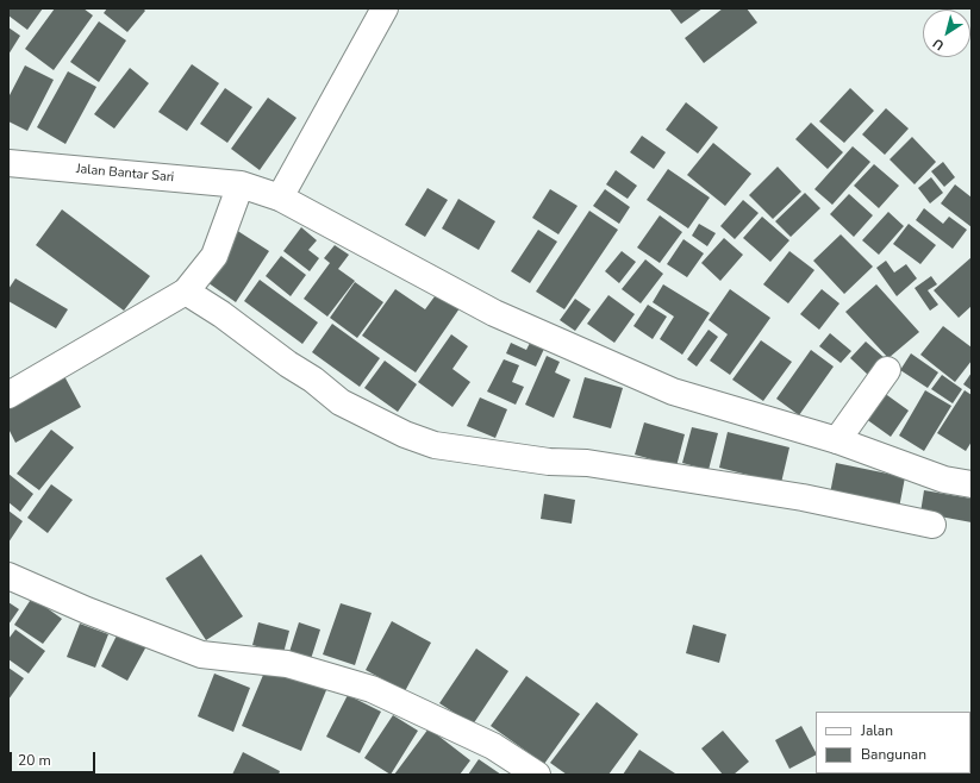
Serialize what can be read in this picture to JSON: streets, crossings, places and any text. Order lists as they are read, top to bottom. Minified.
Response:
{"streets":{"street":["Jalan Bantar Sari"]},"legend":["Jalan","Bangunan"],"scale_bar":"20 m","north":"bottom left"}
